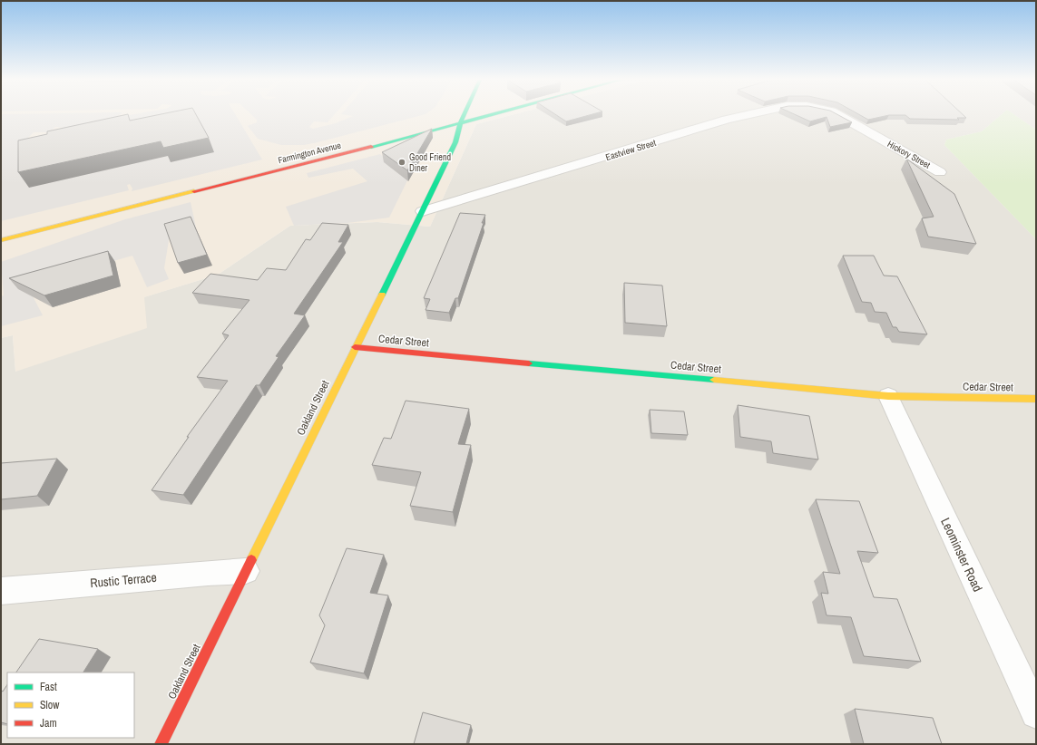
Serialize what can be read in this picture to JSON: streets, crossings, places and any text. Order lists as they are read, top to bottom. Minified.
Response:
{"streets":{"main road":["Farmington Avenue","Cedar Street","Oakland Street"],"street":["Eastview Street","Hickory Street","Leominster Road","Rustic Terrace"]},"crossings":[["Eastview Street","Oakland Street"],["Farmington Avenue","Oakland Street"],["Cedar Street","Oakland Street"],["Cedar Street","Leominster Road"],["Oakland Street","Rustic Terrace"]],"places":["Good Friend Diner"],"legend":["Fast","Slow","Jam"]}
